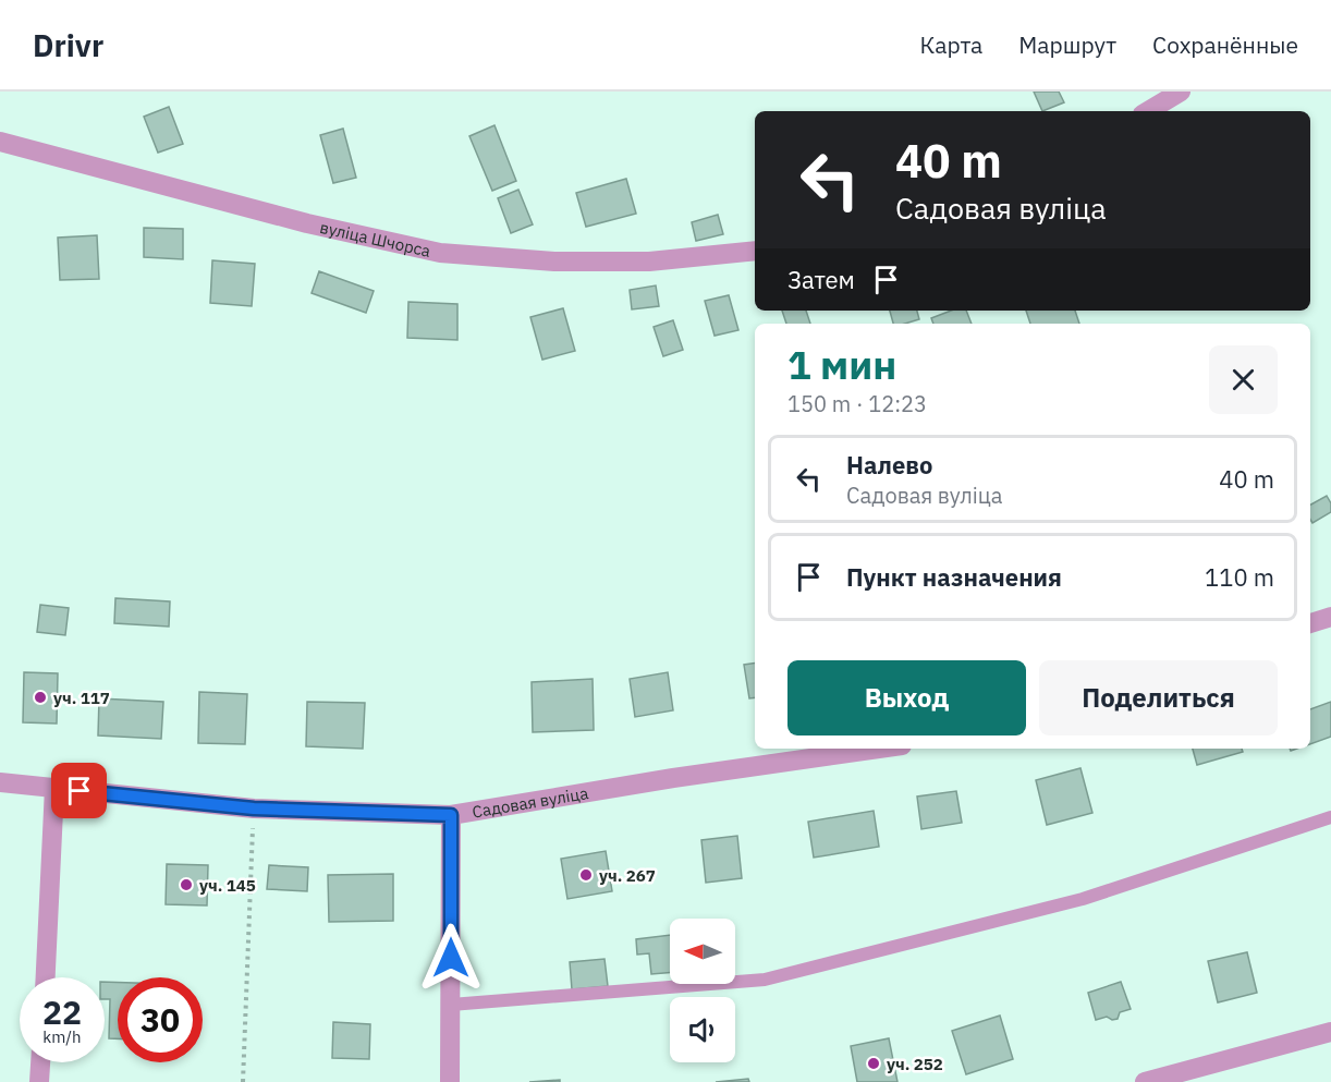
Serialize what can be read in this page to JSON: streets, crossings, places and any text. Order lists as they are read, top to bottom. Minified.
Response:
{"streets":{"street":["вуліца Шчорса","Садовая вуліца"]},"places":["уч. 117","уч. 267","уч. 145","уч. 252"],"north":"left","page":{"header":"Drivr","nav":["Карта","Маршрут","Сохранённые"],"turn":["40 m","Садовая вуліца"],"then":"Затем","heading":["1 мин","150 m · 12:23"],"list":[{"name":"Налево","note":"Садовая вуліца","value":"40 m"},{"name":"Пункт назначения","value":"110 m"}],"buttons":["Выход","Поделиться"],"speed":"22 km/h","limit":"30"}}
